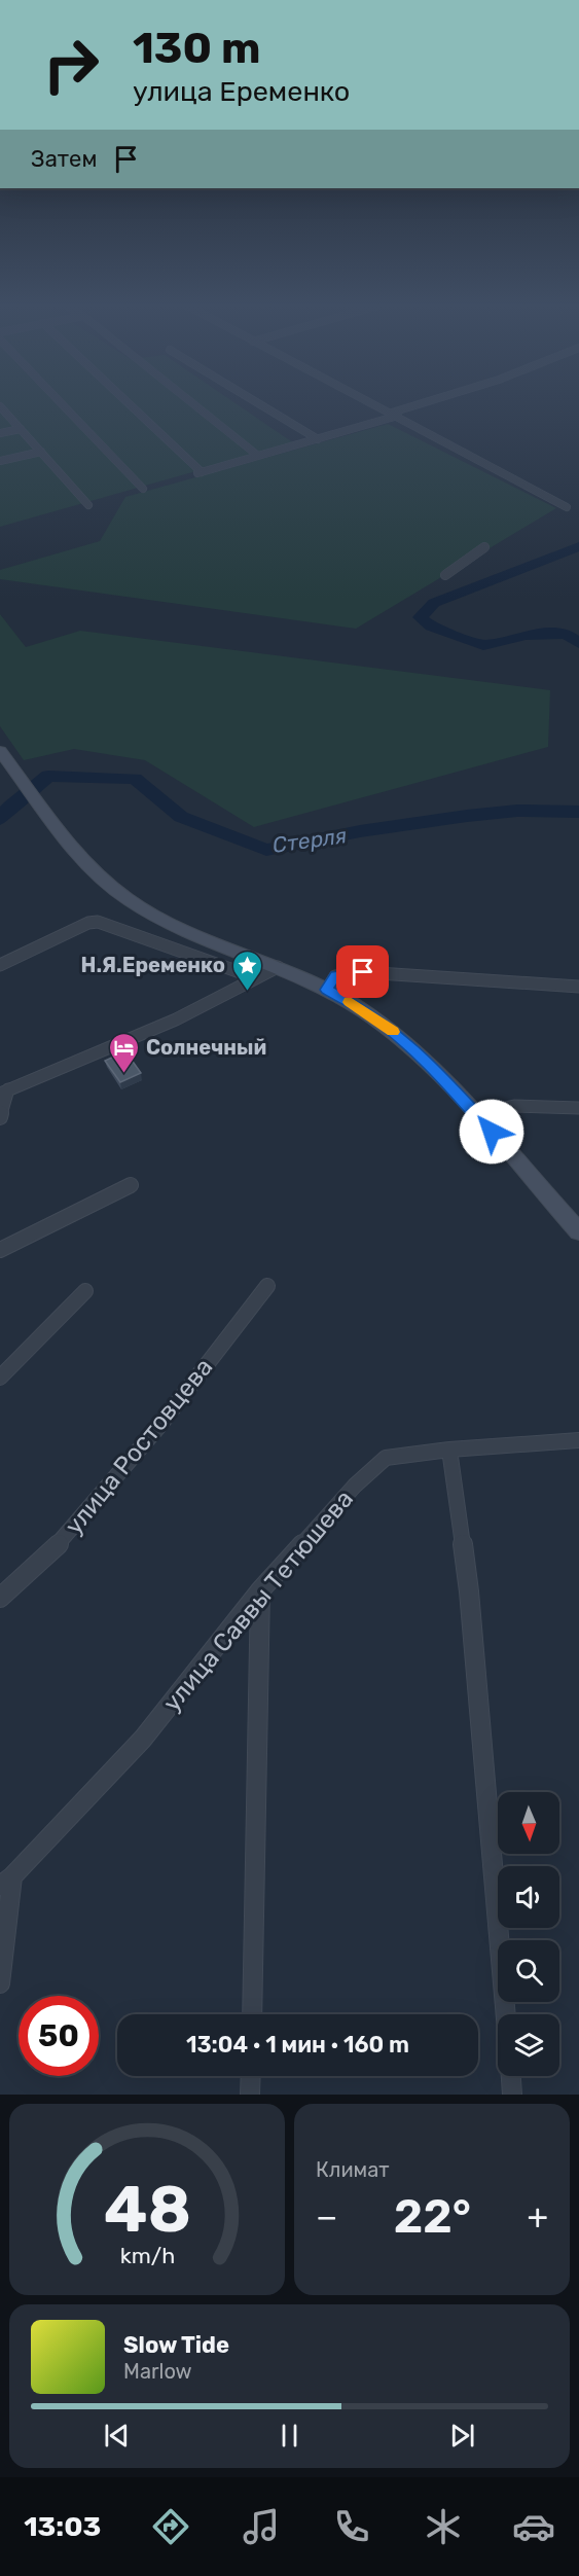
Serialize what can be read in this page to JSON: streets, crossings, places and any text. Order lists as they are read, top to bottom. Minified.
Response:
{"streets":{"street":["улица Ростовцева","улица Саввы Тетюшева"]},"water":["Стерля"],"places":{"place":["Н.Я.Еременко"],"hotel":["Солнечный"]},"north":"bottom","page":{"turn":["130 m","улица Еременко"],"then":"Затем","limit":"50","trip":"13:04 · 1 мин · 160 m","tile":"Климат","heat":["−","22°","+"],"song":["Slow Tide","Marlow"],"tabs":"13:03","gauge":["48","km/h"]}}
